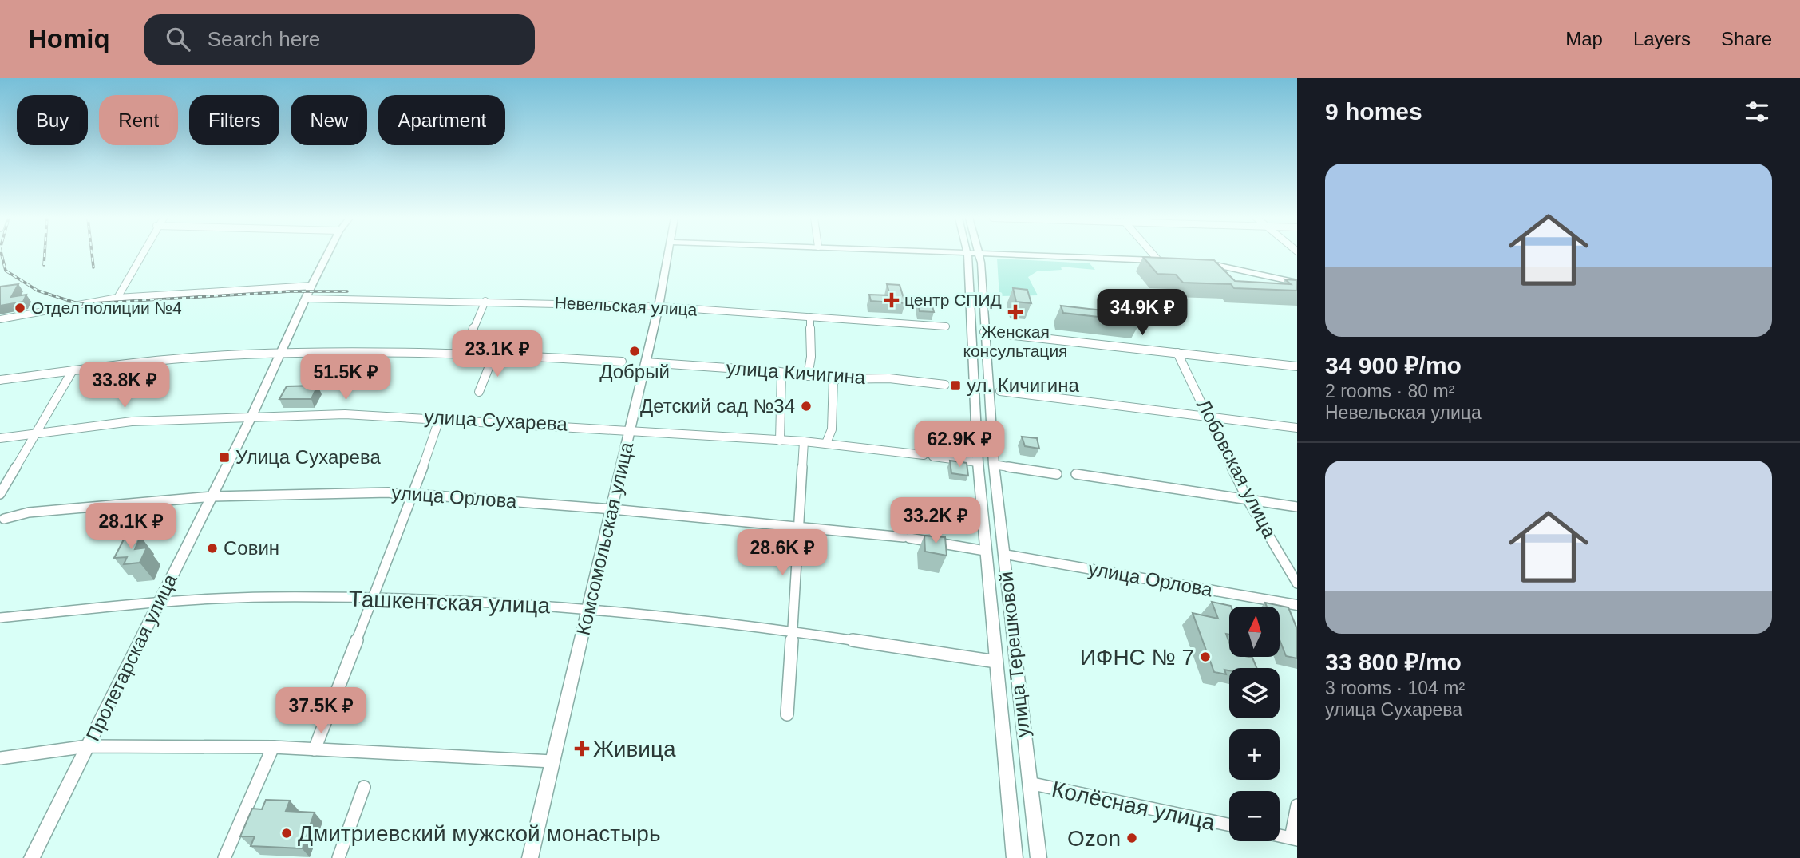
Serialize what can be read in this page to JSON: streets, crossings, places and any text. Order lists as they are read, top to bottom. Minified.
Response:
{"streets":{"main road":["улица Орлова","Комсомольская улица","улица Терешковой","Пролетарская улица"],"street":["Невельская улица","улица Кичигина","улица Сухарева","Лобовская улица","Ташкентская улица","Колёсная улица"]},"crossings":[["Невельская улица","Комсомольская улица"],["Невельская улица","Пролетарская улица"],["улица Кичигина","Комсомольская улица"],["улица Сухарева","Комсомольская улица"],["улица Сухарева","улица Терешковой"],["улица Сухарева","Пролетарская улица"],["улица Орлова","Комсомольская улица"],["улица Орлова","улица Терешковой"],["улица Орлова","Пролетарская улица"],["Комсомольская улица","Ташкентская улица"],["Ташкентская улица","улица Терешковой"],["Ташкентская улица","Пролетарская улица"],["улица Терешковой","Колёсная улица"]],"places":{"health":["центр СПИД","Женская консультация","Живица"],"other":["Отдел полиции №4","Добрый","Детский сад №34","Совин","ИФНС № 7","Дмитриевский мужской монастырь","Ozon"],"transit":["ул. Кичигина","Улица Сухарева"]},"north":"top","page":{"header":"Homiq","search":"Search here","nav":["Map","Layers","Share"],"heading":"9 homes","chip":["Buy","Rent","Filters","New","Apartment"],"list":[{"name":"34 900 ₽/mo","note":"2 rooms · 80 m² · Невельская улица"},{"name":"33 800 ₽/mo","note":"3 rooms · 104 m² · улица Сухарева"}],"price":["34.9K ₽","23.1K ₽","51.5K ₽","33.8K ₽","62.9K ₽","33.2K ₽","28.1K ₽","28.6K ₽","37.5K ₽"],"map_buttons":["+","−"]}}
